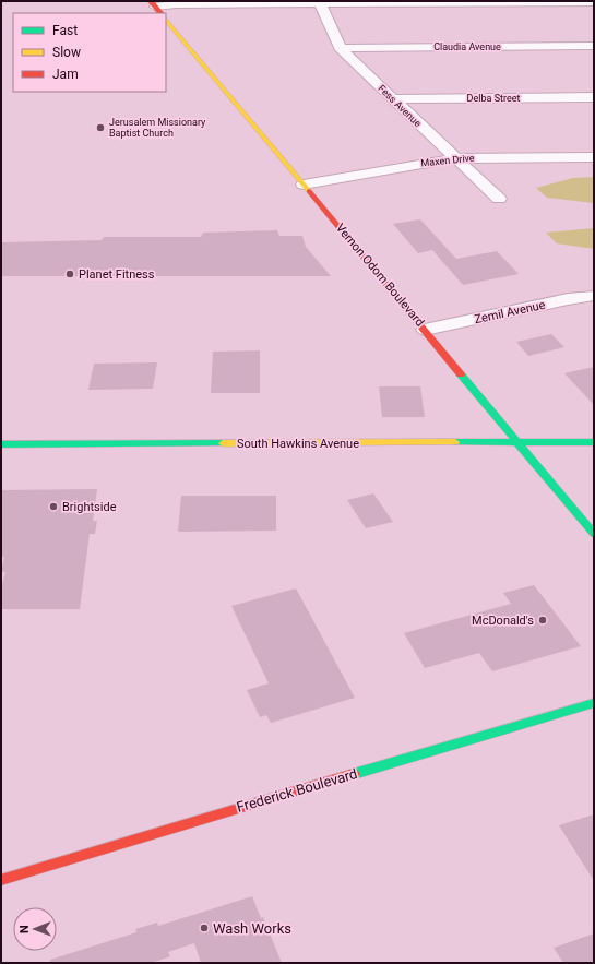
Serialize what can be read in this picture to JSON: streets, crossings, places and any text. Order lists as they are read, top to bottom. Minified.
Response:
{"streets":{"main road":["Vernon Odom Boulevard","South Hawkins Avenue","Frederick Boulevard"],"street":["Claudia Avenue","Delba Street","Fess Avenue","Maxen Drive","Zemil Avenue"]},"crossings":[["Claudia Avenue","Fess Avenue"],["Delba Street","Fess Avenue"],["Fess Avenue","Maxen Drive"],["Maxen Drive","Vernon Odom Boulevard"],["Vernon Odom Boulevard","Zemil Avenue"],["Vernon Odom Boulevard","South Hawkins Avenue"]],"places":["Jerusalem Missionary Baptist Church","Planet Fitness","Brightside","McDonald's","Wash Works"],"legend":["Fast","Slow","Jam"],"north":"left"}
